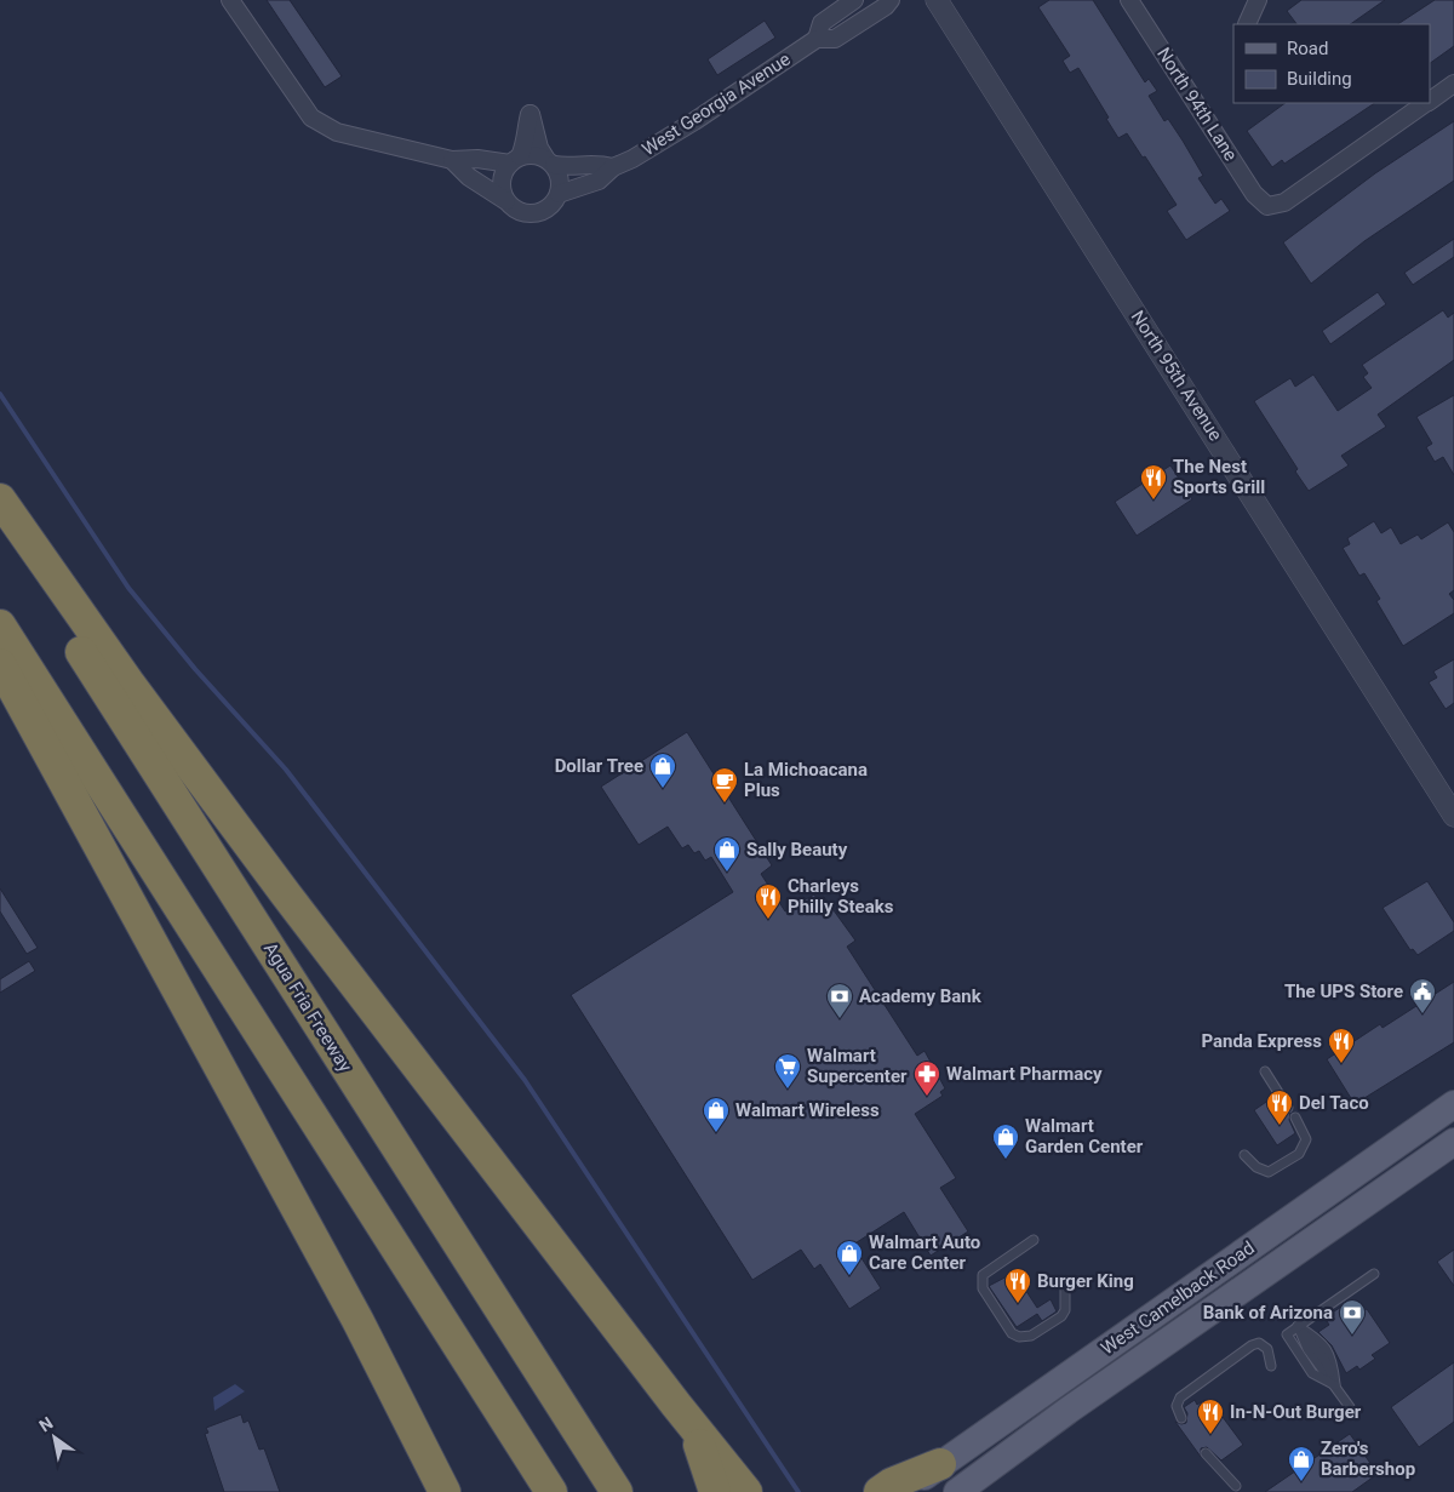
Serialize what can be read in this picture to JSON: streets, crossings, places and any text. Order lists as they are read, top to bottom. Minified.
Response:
{"streets":{"highway":["Agua Fria Freeway"],"main road":["West Camelback Road"],"street":["West Georgia Avenue","North 94th Lane","North 95th Avenue"]},"places":{"restaurant":["The Nest Sports Grill","Charleys Philly Steaks","Panda Express","Del Taco","Burger King","In-N-Out Burger"],"shop":["Dollar Tree","Sally Beauty","Walmart Wireless","Walmart Garden Center","Walmart Auto Care Center","Zero's Barbershop"],"cafe":["La Michoacana Plus"],"public building":["The UPS Store"],"bank":["Academy Bank","Bank of Arizona"],"supermarket":["Walmart Supercenter"],"pharmacy":["Walmart Pharmacy"]},"legend":["Road","Building"],"north":"top left"}
